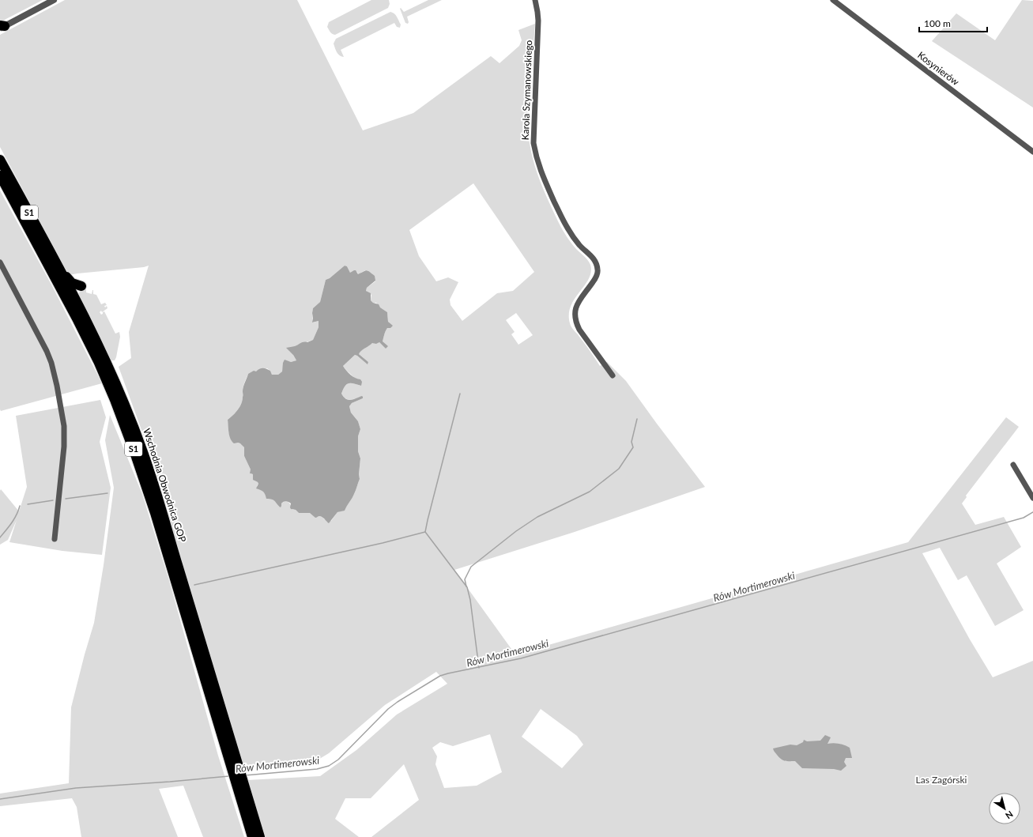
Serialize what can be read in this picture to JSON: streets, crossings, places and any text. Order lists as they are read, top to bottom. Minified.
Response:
{"streets":{"highway":["S1","Wschodnia Obwodnica GOP"],"street":["Kosynierów","Karola Szymanowskiego"]},"water":["Rów Mortimerowski"],"parks":["Las Zagórski"],"scale_bar":"100 m","north":"bottom right"}
